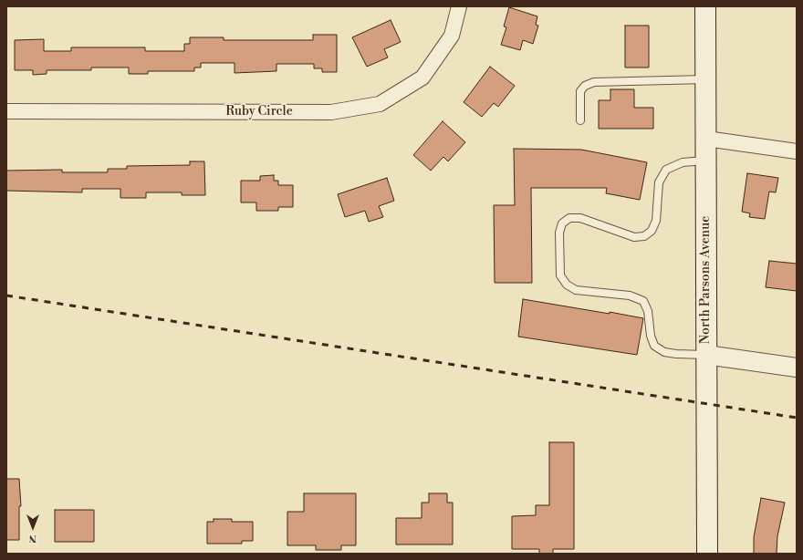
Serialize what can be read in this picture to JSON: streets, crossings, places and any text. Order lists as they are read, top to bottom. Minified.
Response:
{"streets":{"main road":["North Parsons Avenue"],"street":["Ruby Circle"]},"north":"bottom"}
